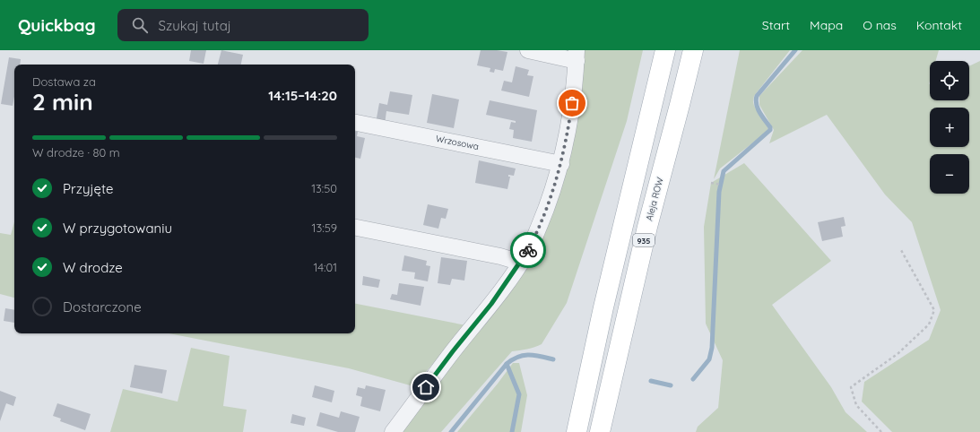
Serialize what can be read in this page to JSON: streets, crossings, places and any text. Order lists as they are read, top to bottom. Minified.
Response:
{"streets":{"main road":["Aleja ROW","935"],"street":["Wrzosowa"]},"page":{"header":"Quickbag","search":"Szukaj tutaj","nav":["Start","Mapa","O nas","Kontakt"],"map_buttons":["+","−"],"heading":["2 min","Dostawa za","14:15–14:20"],"bar":"W drodze · 80 m","list":[["Przyjęte","13:50"],["W przygotowaniu","13:59"],["W drodze","14:01"],"Dostarczone"]}}
